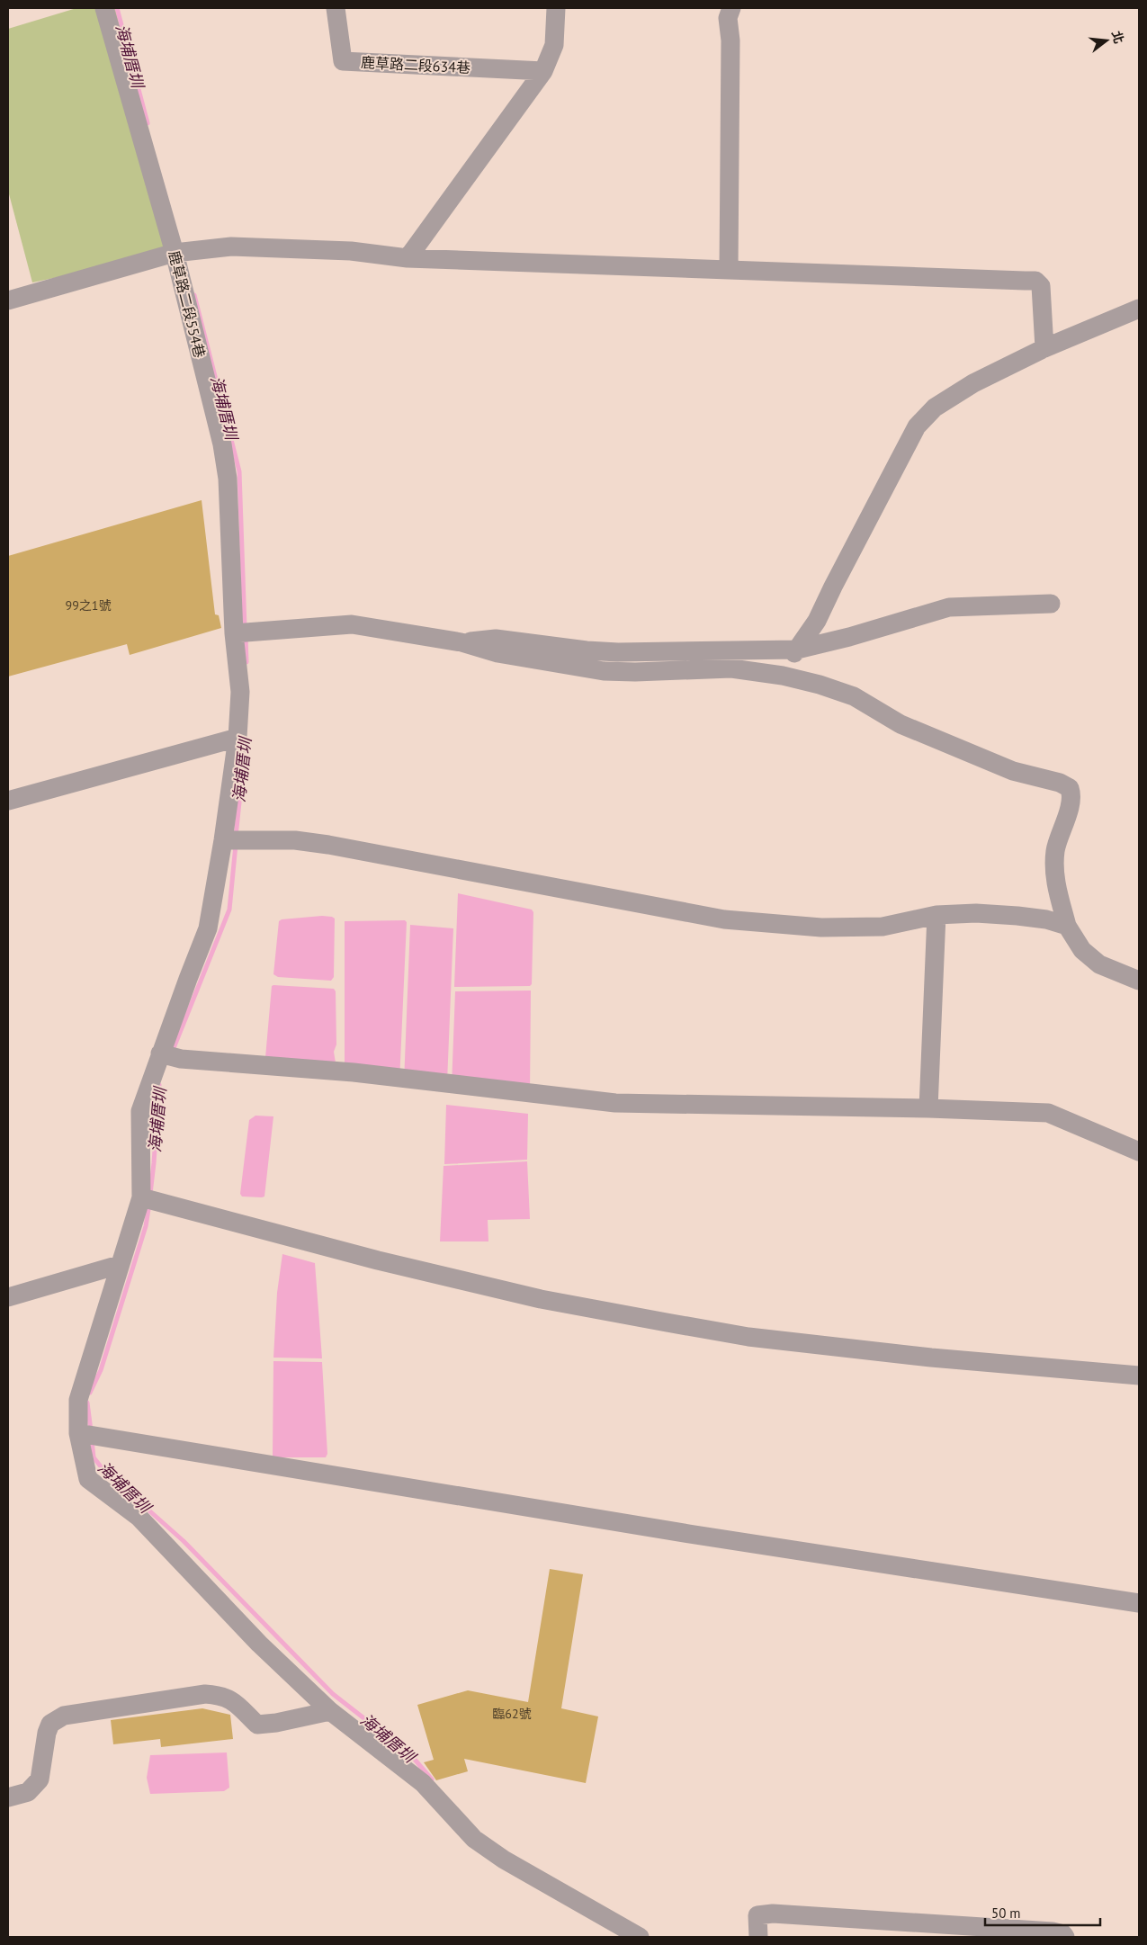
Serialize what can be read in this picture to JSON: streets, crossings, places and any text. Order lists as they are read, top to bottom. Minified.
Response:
{"streets":{"street":["鹿草路二段634巷","鹿草路二段554巷"]},"water":["海埔厝圳"],"house_numbers":["99之1號","臨62號"],"scale_bar":"50 m","north":"right"}
